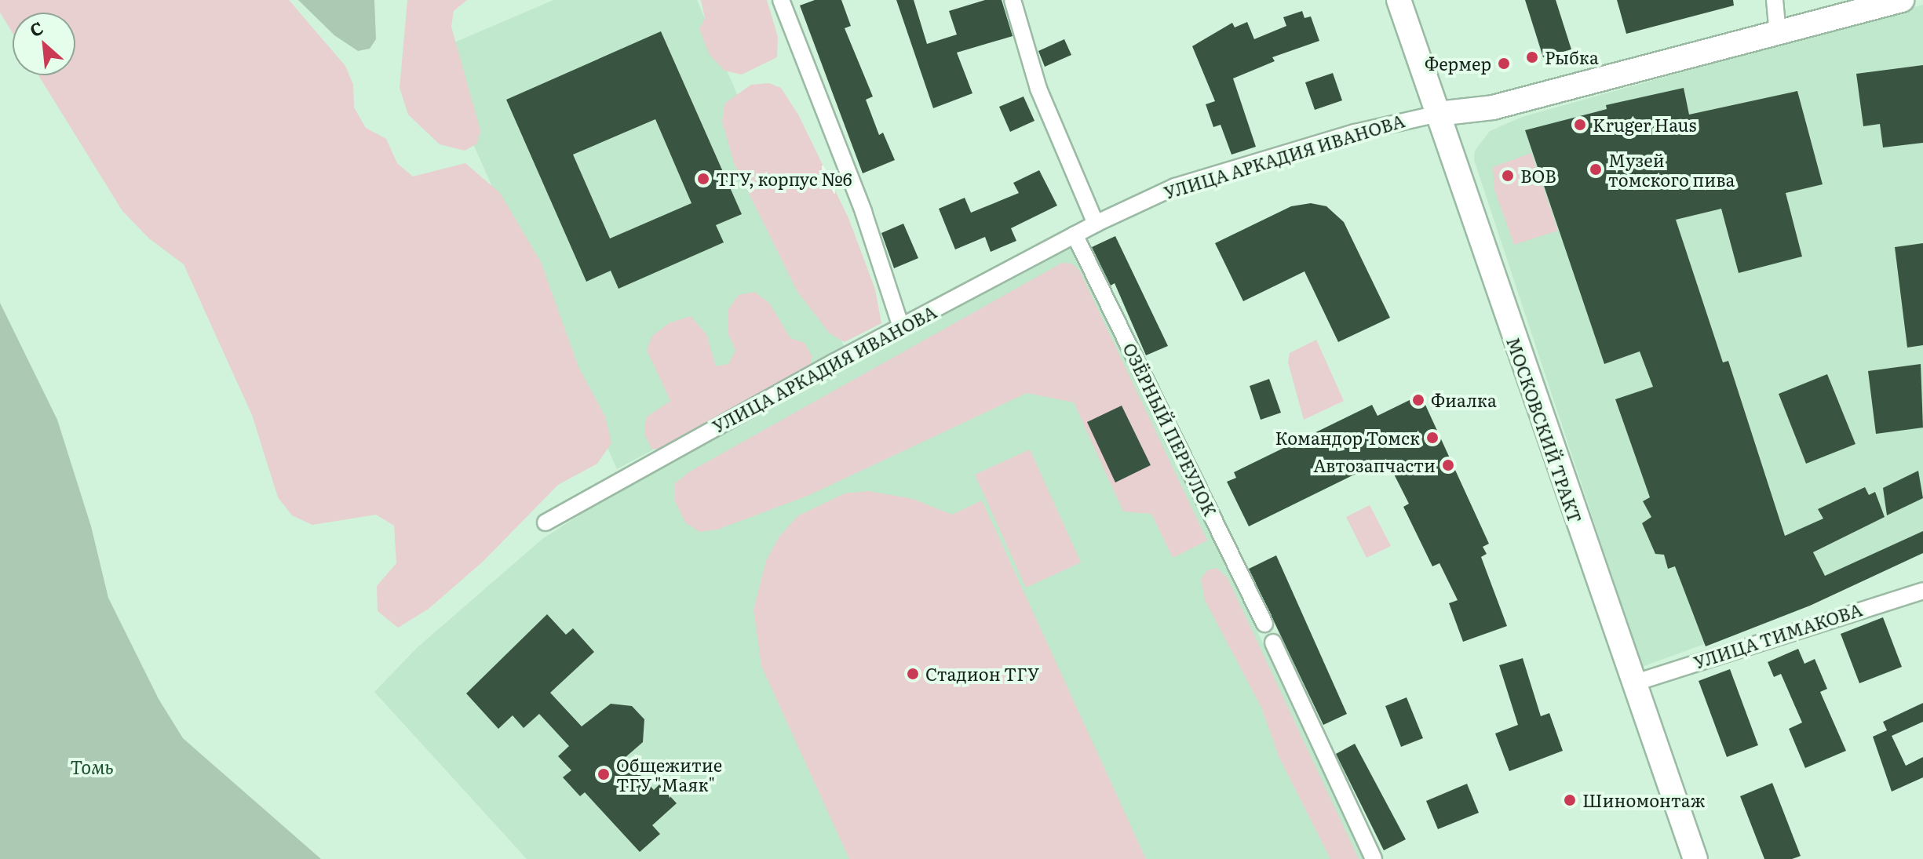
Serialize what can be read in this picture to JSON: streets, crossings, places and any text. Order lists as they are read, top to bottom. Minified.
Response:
{"streets":{"main road":["УЛИЦА АРКАДИЯ ИВАНОВА","МОСКОВСКИЙ ТРАКТ"],"street":["ОЗЁРНЫЙ ПЕРЕУЛОК","УЛИЦА ТИМАКОВА"]},"crossings":[["УЛИЦА АРКАДИЯ ИВАНОВА","ОЗЁРНЫЙ ПЕРЕУЛОК"],["УЛИЦА АРКАДИЯ ИВАНОВА","МОСКОВСКИЙ ТРАКТ"],["МОСКОВСКИЙ ТРАКТ","УЛИЦА ТИМАКОВА"]],"water":["Томь"],"places":["Рыбка","Фермер","Kruger Haus","Музей томского пива","ВОВ","ТГУ, корпус №6","Фиалка","Командор Томск","Автозапчасти","Стадион ТГУ","Общежитие ТГУ \"Маяк\"","Шиномонтаж"],"north":"top left"}
